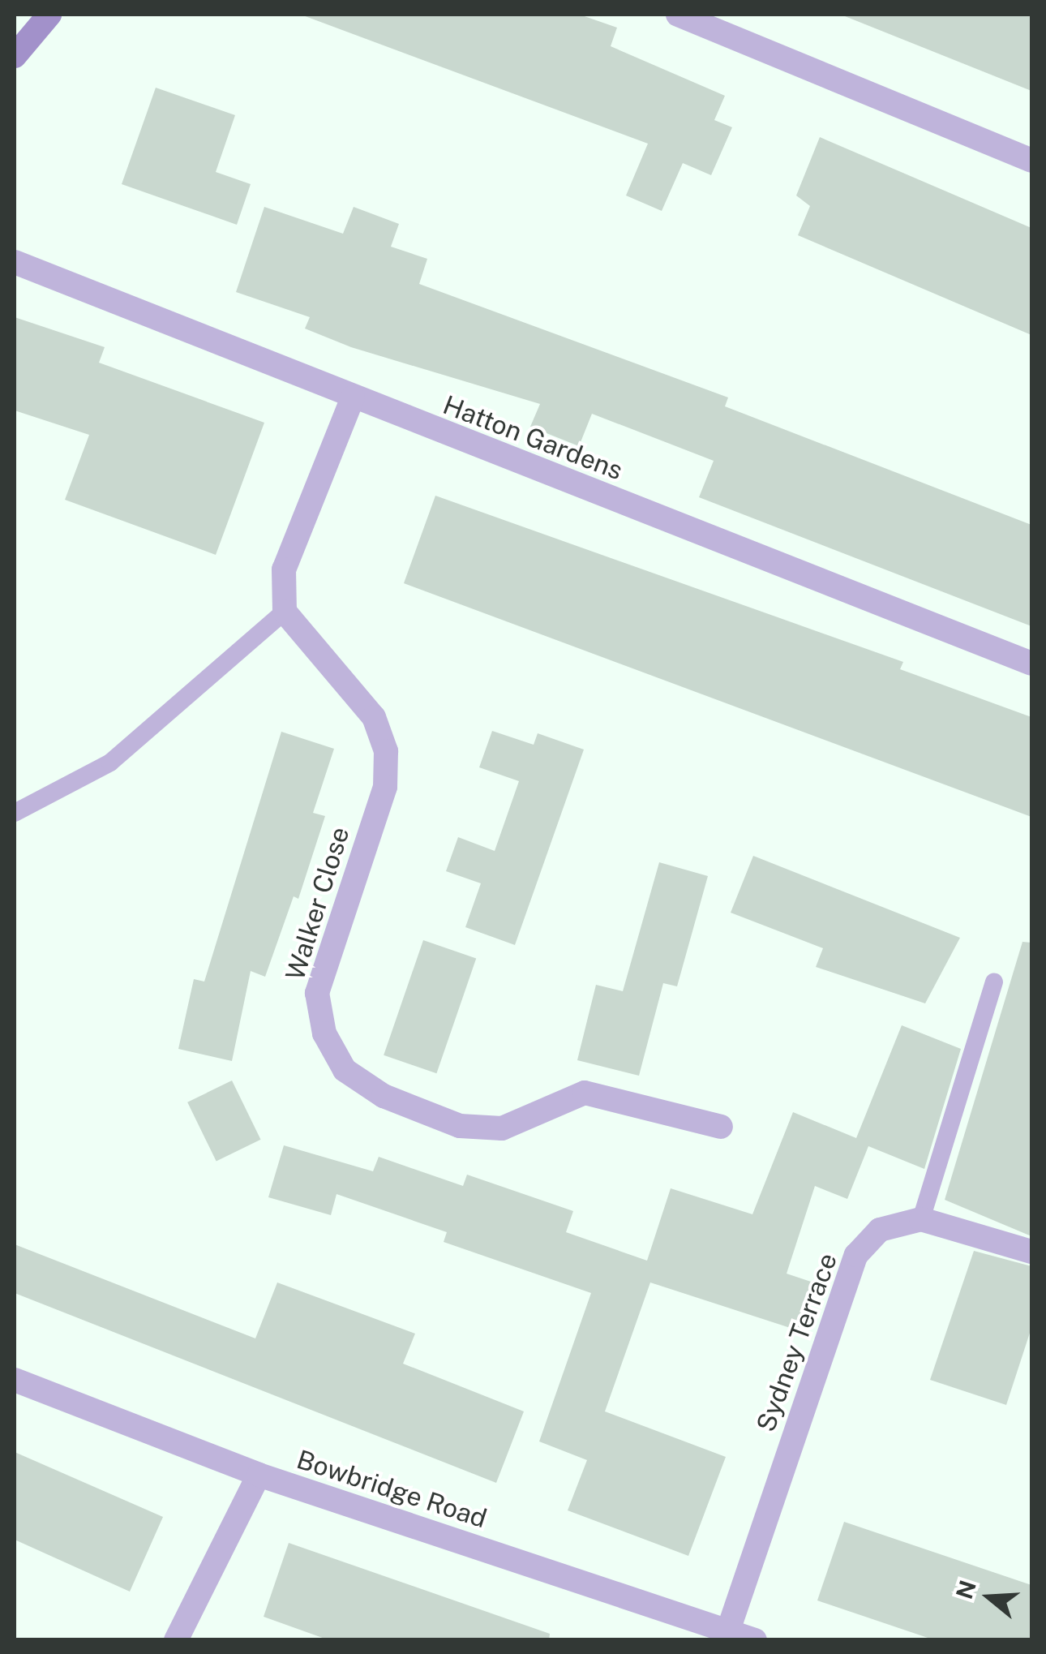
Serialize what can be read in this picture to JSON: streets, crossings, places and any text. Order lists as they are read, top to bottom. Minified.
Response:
{"streets":{"street":["Hatton Gardens","Walker Close","Sydney Terrace","Bowbridge Road"]},"crossings":[["Sydney Terrace","Bowbridge Road"]],"north":"left"}
